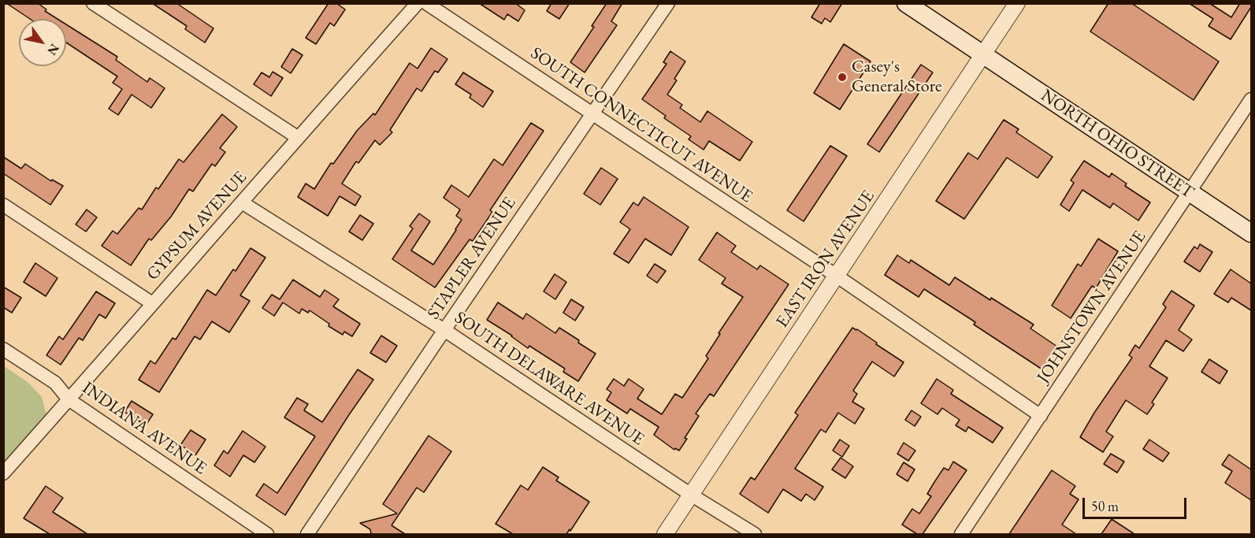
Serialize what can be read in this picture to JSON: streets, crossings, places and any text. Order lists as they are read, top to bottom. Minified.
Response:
{"streets":{"main road":["NORTH OHIO STREET"],"street":["SOUTH CONNECTICUT AVENUE","GYPSUM AVENUE","STAPLER AVENUE","EAST IRON AVENUE","JOHNSTOWN AVENUE","SOUTH DELAWARE AVENUE","INDIANA AVENUE"]},"crossings":[["SOUTH CONNECTICUT AVENUE","STAPLER AVENUE"],["SOUTH CONNECTICUT AVENUE","EAST IRON AVENUE"],["SOUTH CONNECTICUT AVENUE","JOHNSTOWN AVENUE"],["NORTH OHIO STREET","EAST IRON AVENUE"],["NORTH OHIO STREET","JOHNSTOWN AVENUE"],["GYPSUM AVENUE","SOUTH DELAWARE AVENUE"],["GYPSUM AVENUE","INDIANA AVENUE"],["STAPLER AVENUE","SOUTH DELAWARE AVENUE"],["EAST IRON AVENUE","SOUTH DELAWARE AVENUE"]],"places":["Casey's General Store"],"scale_bar":"50 m","north":"bottom right"}
